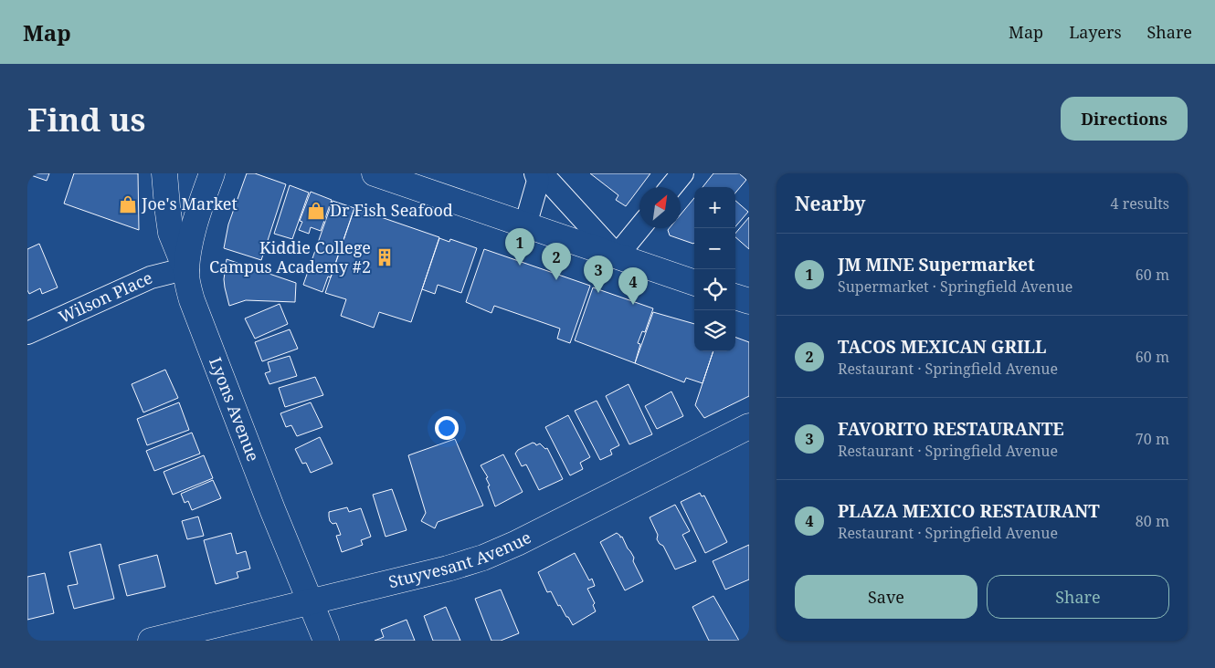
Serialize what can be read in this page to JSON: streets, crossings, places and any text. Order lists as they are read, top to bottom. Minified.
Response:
{"streets":{"main road":["Lyons Avenue","Stuyvesant Avenue"],"street":["Wilson Place"]},"crossings":[["Wilson Place","Lyons Avenue"],["Lyons Avenue","Stuyvesant Avenue"]],"places":{"shop":["Joe's Market","Dr Fish Seafood"],"building":["Kiddie College Campus Academy #2"]},"north":"top right","page":{"header":"Map","nav":["Map","Layers","Share"],"buttons":["Directions",["Save","Share"]],"title":"Find us","heading":["Nearby","4 results"],"map_buttons":["+","−"],"pins":["1","2","3","4"],"list":[{"mark":"1","name":"JM MINE Supermarket","note":"Supermarket · Springfield Avenue","value":"60 m"},{"mark":"2","name":"TACOS MEXICAN GRILL","note":"Restaurant · Springfield Avenue","value":"60 m"},{"mark":"3","name":"FAVORITO RESTAURANTE","note":"Restaurant · Springfield Avenue","value":"70 m"},{"mark":"4","name":"PLAZA MEXICO RESTAURANT","note":"Restaurant · Springfield Avenue","value":"80 m"}]}}
